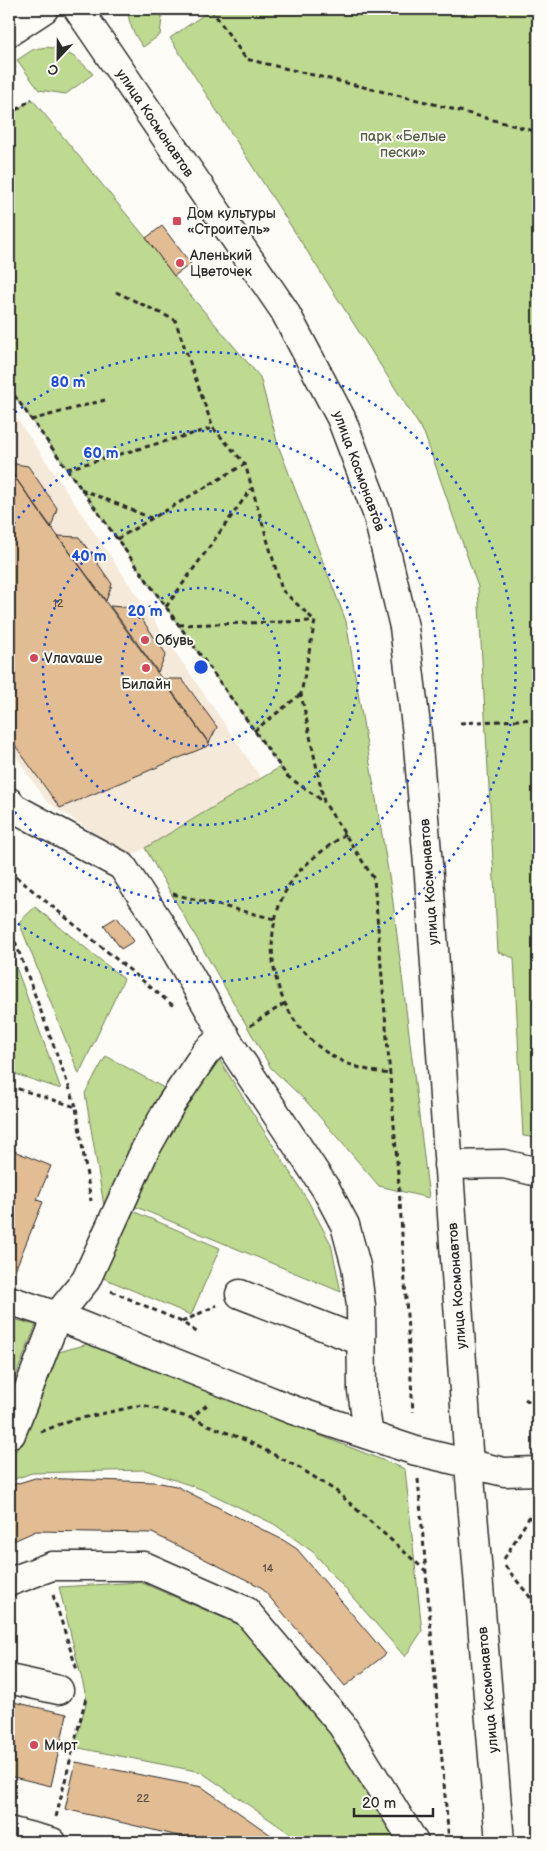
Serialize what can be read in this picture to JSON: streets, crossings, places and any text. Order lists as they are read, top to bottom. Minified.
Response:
{"streets":{"street":["улица Космонавтов"]},"parks":["парк «Белые пески»"],"places":{"transit":["Дом культуры «Строитель»"],"other":["Аленький Цветочек","Обувь","Vлаvаше","Билайн","Мирт"]},"house_numbers":["12","14","22"],"scale_bar":"20 m","north":"bottom","rings":["80 m","60 m","40 m","20 m"]}
